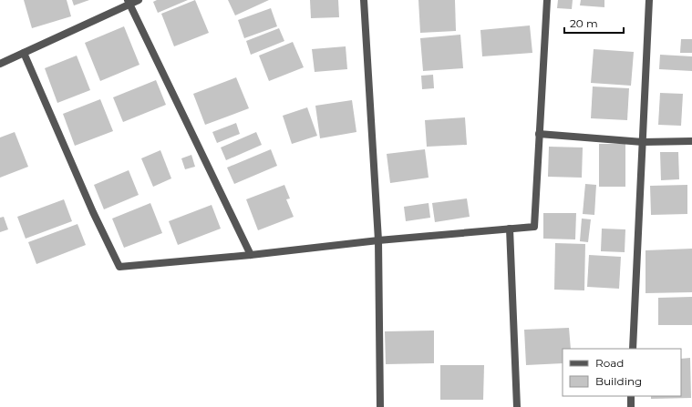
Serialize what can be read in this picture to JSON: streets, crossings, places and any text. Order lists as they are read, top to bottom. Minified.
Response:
{"legend":["Road","Building"],"scale_bar":"20 m"}
